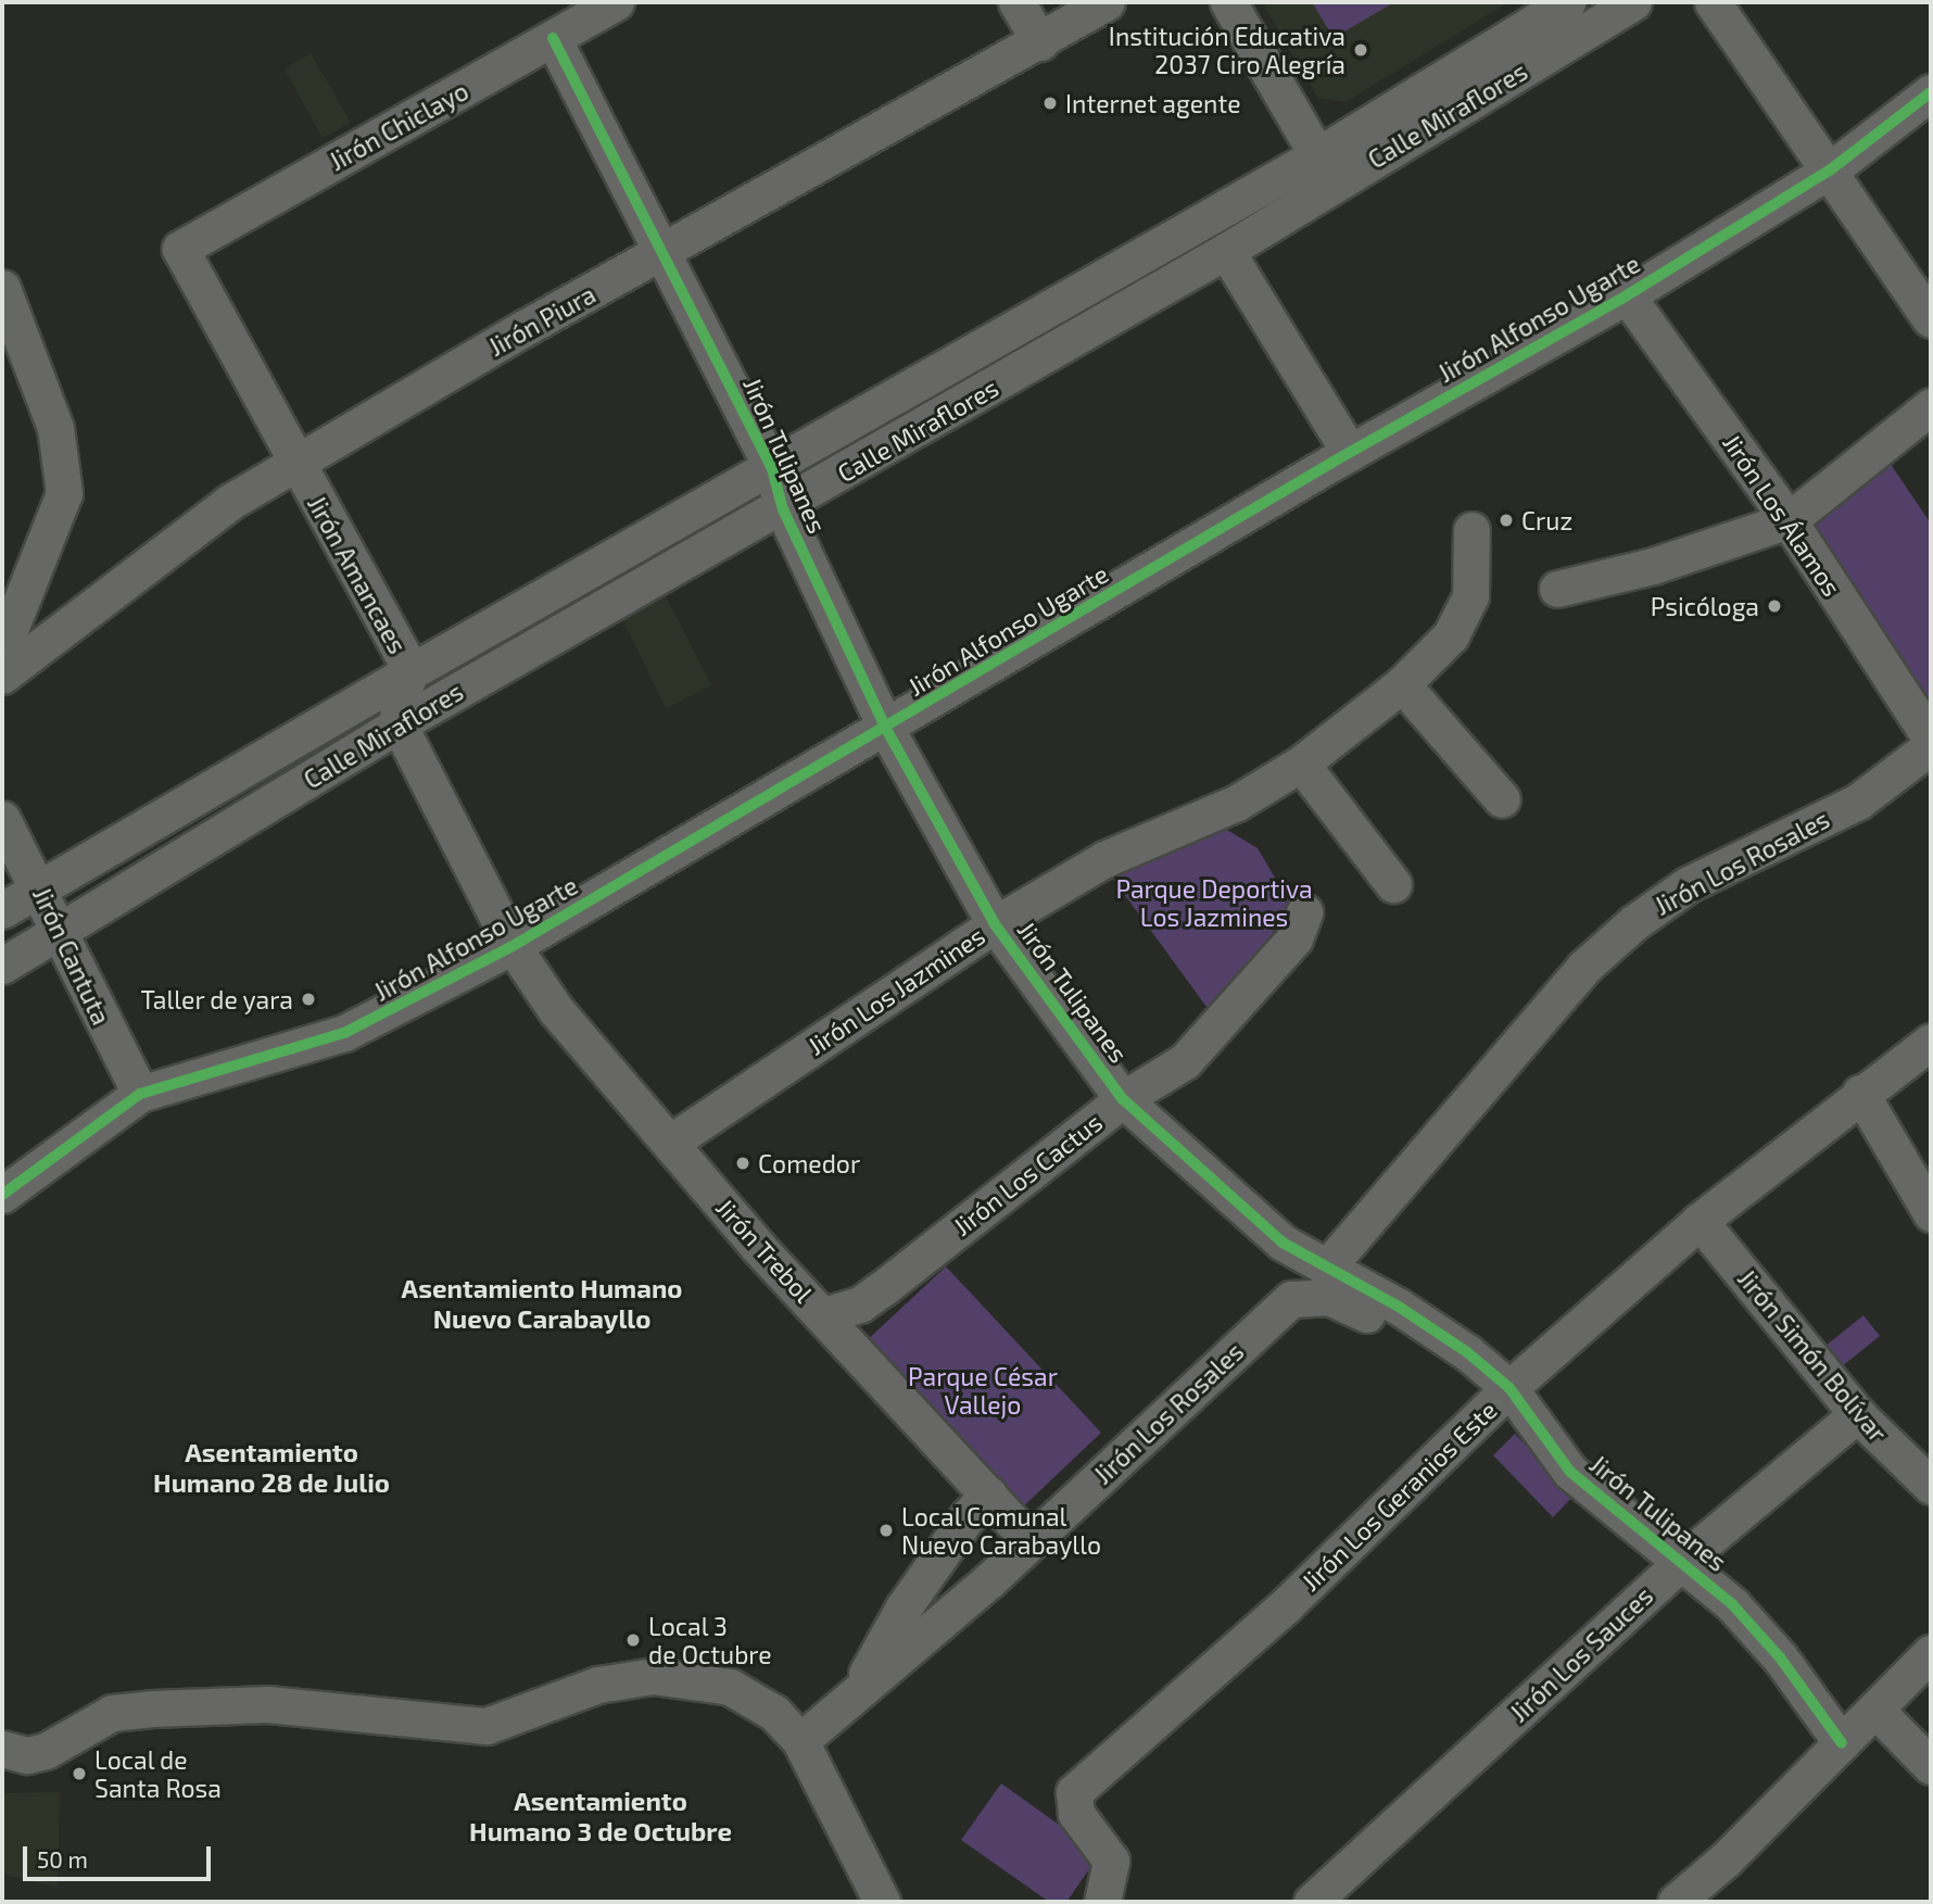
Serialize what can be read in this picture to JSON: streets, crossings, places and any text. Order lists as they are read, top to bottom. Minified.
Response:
{"streets":{"street":["Calle Miraflores","Jirón Chiclayo","Jirón Alfonso Ugarte","Jirón Piura","Jirón Tulipanes","Jirón Los Álamos","Jirón Amancaes","Jirón Los Rosales","Jirón Cantuta","Jirón Los Jazmines","Jirón Los Cactus","Jirón Trebol","Jirón Simón Bolívar","Jirón Los Geranios Este","Jirón Los Sauces"]},"crossings":[["Calle Miraflores","Jirón Tulipanes"],["Calle Miraflores","Jirón Amancaes"],["Calle Miraflores","Jirón Cantuta"],["Jirón Chiclayo","Jirón Tulipanes"],["Jirón Chiclayo","Jirón Amancaes"],["Jirón Alfonso Ugarte","Jirón Tulipanes"],["Jirón Alfonso Ugarte","Jirón Los Álamos"],["Jirón Alfonso Ugarte","Jirón Cantuta"],["Jirón Alfonso Ugarte","Jirón Trebol"],["Jirón Piura","Jirón Tulipanes"],["Jirón Piura","Jirón Amancaes"],["Jirón Tulipanes","Jirón Los Rosales"],["Jirón Tulipanes","Jirón Los Jazmines"],["Jirón Tulipanes","Jirón Los Cactus"],["Jirón Tulipanes","Jirón Los Geranios Este"],["Jirón Tulipanes","Jirón Los Sauces"],["Jirón Los Álamos","Jirón Los Rosales"],["Jirón Los Rosales","Jirón Trebol"],["Jirón Los Jazmines","Jirón Trebol"],["Jirón Los Cactus","Jirón Trebol"],["Jirón Simón Bolívar","Jirón Los Geranios Este"],["Jirón Simón Bolívar","Jirón Los Sauces"]],"districts":["Asentamiento Humano Nuevo Carabayllo","Asentamiento Humano 28 de Julio","Asentamiento Humano 3 de Octubre"],"parks":["Parque Deportiva Los Jazmines","Parque César Vallejo"],"places":["Institución Educativa 2037 Ciro Alegría","Internet agente","Cruz","Psicóloga","Taller de yara","Comedor","Local Comunal Nuevo Carabayllo","Local 3 de Octubre","Local de Santa Rosa"],"scale_bar":"50 m"}
